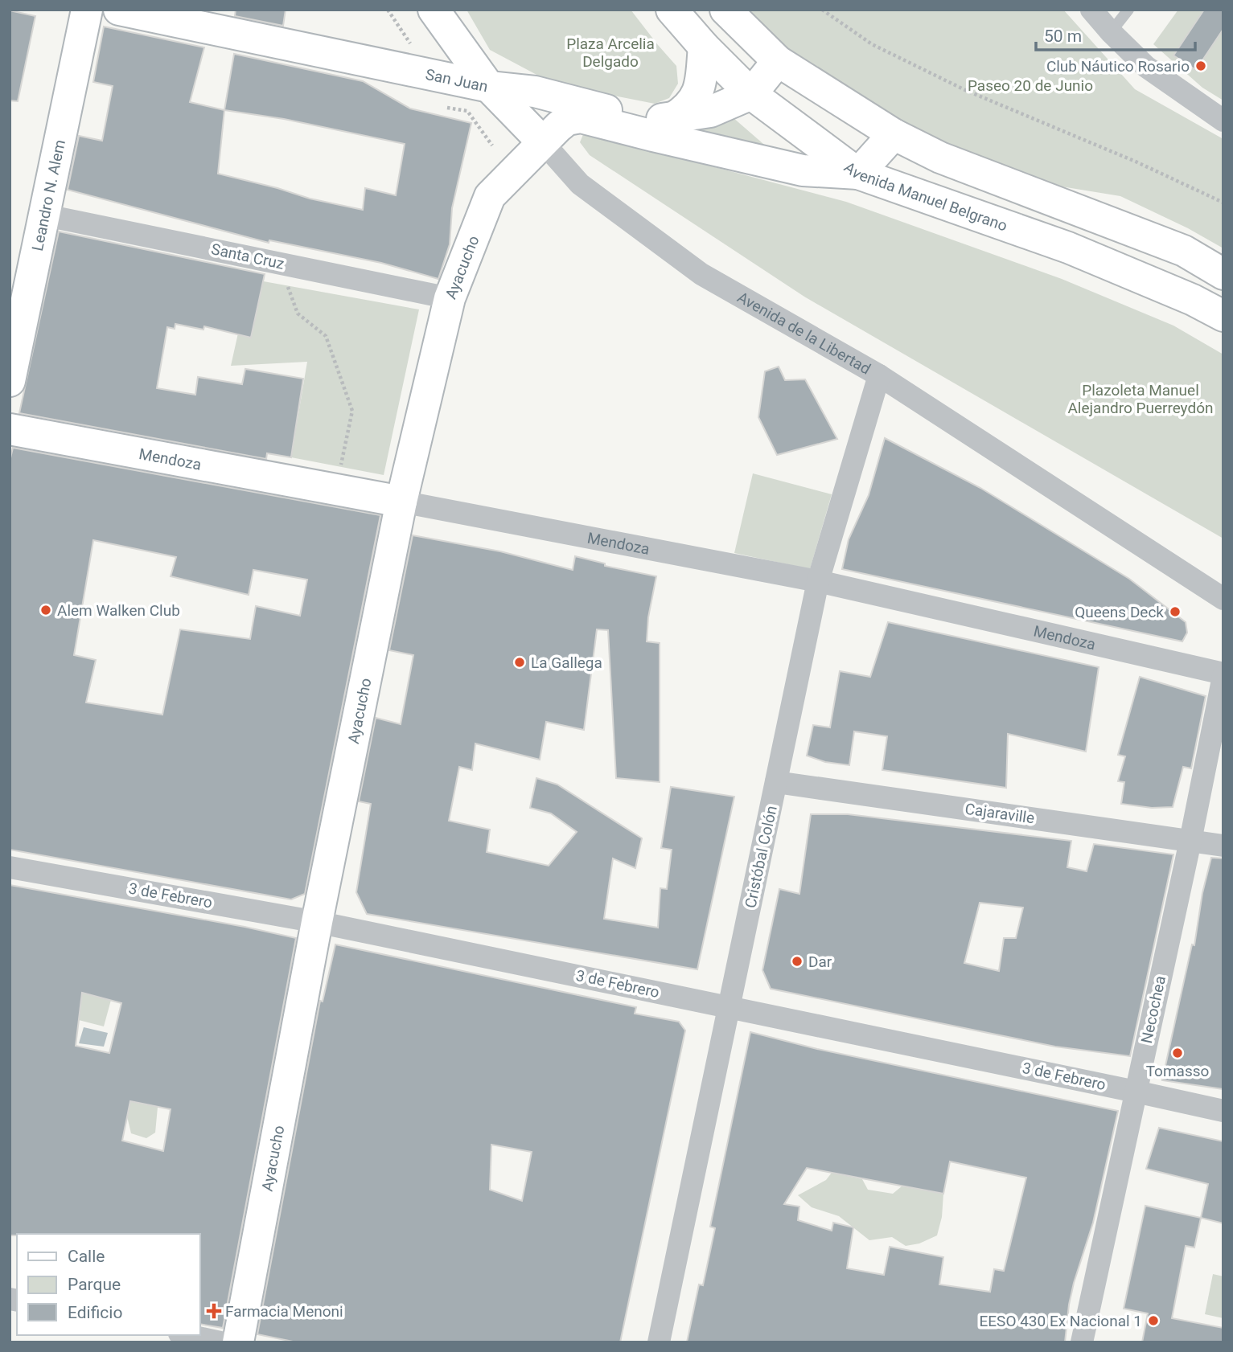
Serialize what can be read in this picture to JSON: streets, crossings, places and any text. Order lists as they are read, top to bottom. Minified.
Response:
{"streets":{"main road":["San Juan","Avenida Manuel Belgrano","Leandro N. Alem","Ayacucho","Avenida de la Libertad","Mendoza"],"street":["Santa Cruz","Cajaraville","Cristóbal Colón","3 de Febrero","Necochea"]},"crossings":[["San Juan","Avenida Manuel Belgrano"],["San Juan","Avenida de la Libertad"],["Avenida Manuel Belgrano","Ayacucho"],["Leandro N. Alem","Santa Cruz"],["Santa Cruz","Ayacucho"],["Ayacucho","Avenida de la Libertad"],["Ayacucho","Mendoza"],["Ayacucho","3 de Febrero"],["Avenida de la Libertad","Cristóbal Colón"],["Mendoza","Cristóbal Colón"],["Mendoza","Necochea"],["Cajaraville","Cristóbal Colón"],["Cajaraville","Necochea"],["Cristóbal Colón","3 de Febrero"],["3 de Febrero","Necochea"]],"parks":["Plaza Arcelia Delgado","Paseo 20 de Junio","Plazoleta Manuel Alejandro Puerreydón"],"places":{"other":["Club Náutico Rosario","Alem Walken Club","Queens Deck","La Gallega","Dar","Tomasso","EESO 430 Ex Nacional 1"],"health":["Farmacia Menoni"]},"legend":["Calle","Parque","Edificio"],"scale_bar":"50 m"}
